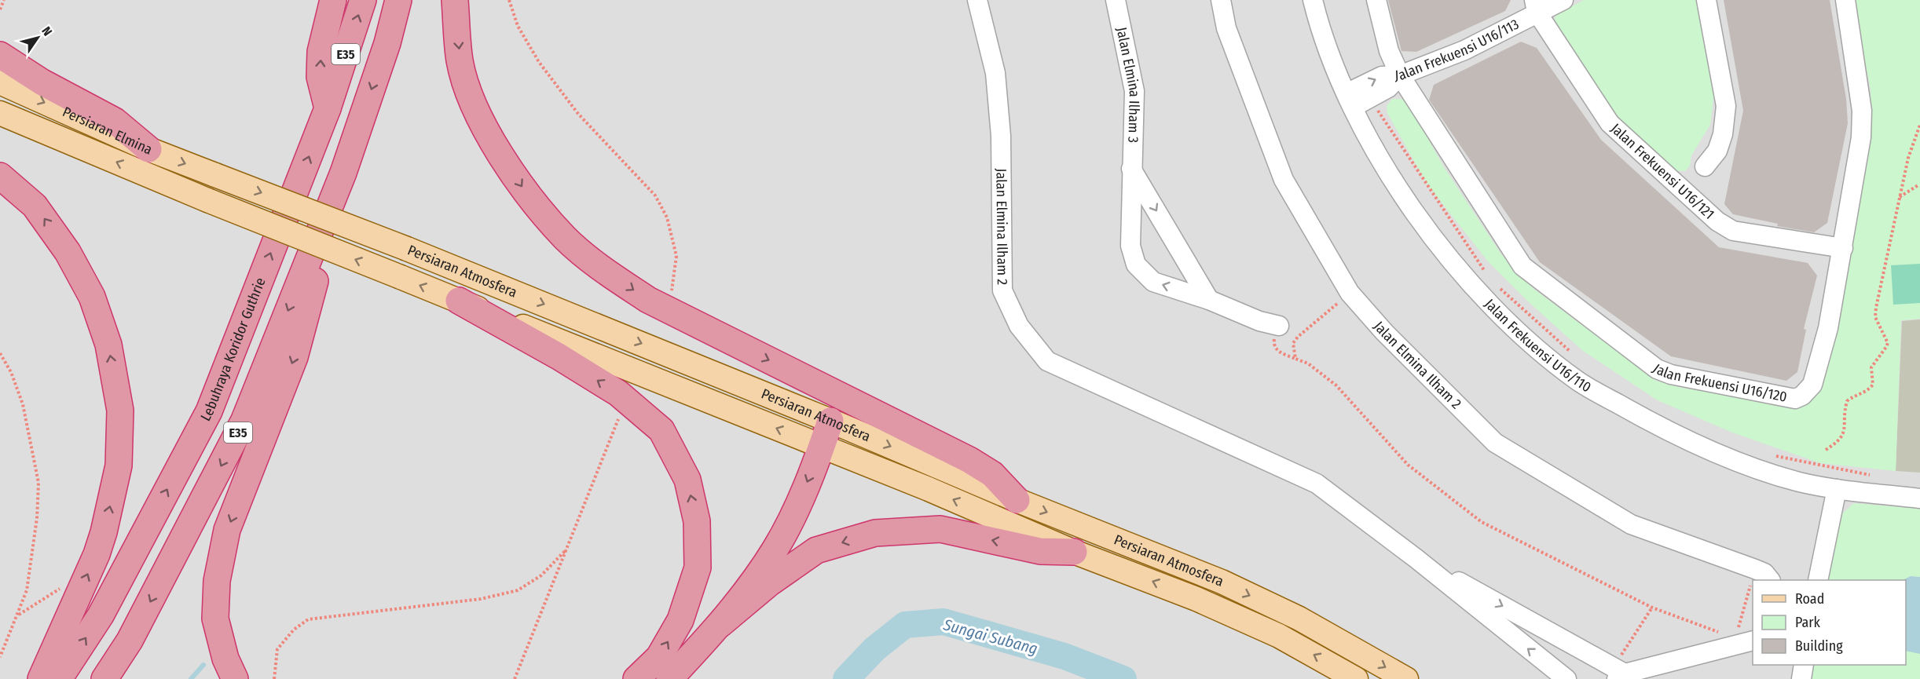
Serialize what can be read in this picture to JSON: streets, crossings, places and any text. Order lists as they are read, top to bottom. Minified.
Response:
{"streets":{"highway":["E35","Lebuhraya Koridor Guthrie"],"main road":["Persiaran Elmina","Persiaran Atmosfera"],"street":["Jalan Frekuensi U16/113","Jalan Elmina Ilham 3","Jalan Frekuensi U16/121","Jalan Elmina Ilham 2","Jalan Frekuensi U16/110","Jalan Frekuensi U16/120"]},"crossings":[["Jalan Frekuensi U16/113","Jalan Frekuensi U16/121"],["Jalan Frekuensi U16/113","Jalan Frekuensi U16/120"],["Persiaran Elmina","Persiaran Atmosfera"],["Jalan Frekuensi U16/121","Jalan Frekuensi U16/120"]],"water":["Sungai Subang"],"legend":["Road","Park","Building"],"north":"top right"}
